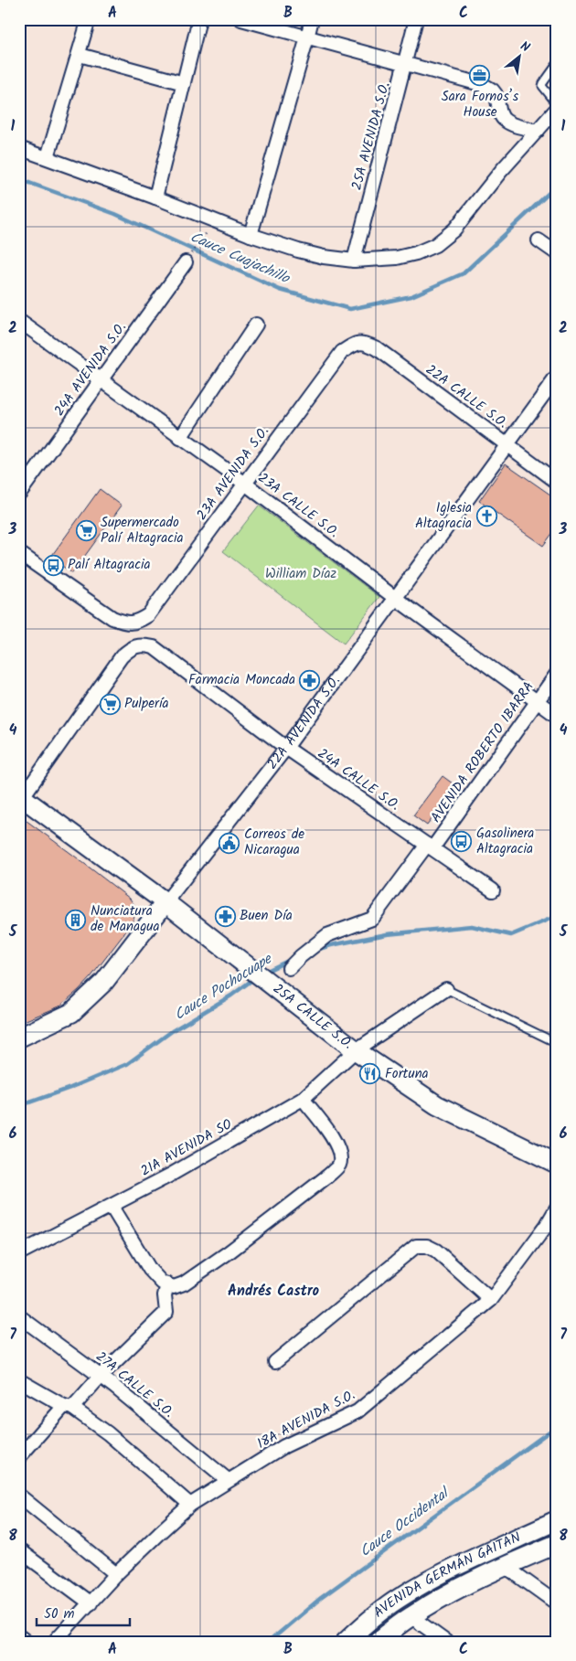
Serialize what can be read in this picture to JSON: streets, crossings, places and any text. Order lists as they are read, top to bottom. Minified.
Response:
{"streets":{"street":["25A AVENIDA S.O.","24A AVENIDA S.O.","22A CALLE S.O.","23A AVENIDA S.O.","23A CALLE S.O.","22A AVENIDA S.O.","AVENIDA ROBERTO IBARRA","24A CALLE S.O.","25A CALLE S.O.","21A AVENIDA SO","27A CALLE S.O.","18A AVENIDA S.O.","AVENIDA GERMÁN GAITÁN"]},"crossings":[["24A AVENIDA S.O.","23A CALLE S.O."],["22A CALLE S.O.","23A AVENIDA S.O."],["22A CALLE S.O.","22A AVENIDA S.O."],["23A AVENIDA S.O.","23A CALLE S.O."],["23A CALLE S.O.","22A AVENIDA S.O."],["23A CALLE S.O.","AVENIDA ROBERTO IBARRA"],["22A AVENIDA S.O.","24A CALLE S.O."],["22A AVENIDA S.O.","25A CALLE S.O."],["AVENIDA ROBERTO IBARRA","24A CALLE S.O."],["24A CALLE S.O.","25A CALLE S.O."],["25A CALLE S.O.","21A AVENIDA SO"],["27A CALLE S.O.","18A AVENIDA S.O."]],"districts":["Andrés Castro"],"water":["Cauce Cuajachillo","Cauce Pochocuape","Cauce Occidental"],"parks":["William Díaz"],"places":{"office":["Sara Fornos’s House"],"church":["Iglesia Altagracia"],"supermarket":["Supermercado Palí Altagracia","Pulpería"],"bus stop":["Palí Altagracia","Gasolinera Altagracia"],"pharmacy":["Farmacia Moncada","Buen Día"],"public building":["Correos de Nicaragua"],"building":["Nunciatura de Managua"],"restaurant":["Fortuna"]},"scale_bar":"50 m","north":"top right","grid":{"columns":["A","B","C"],"rows":["1","2","3","4","5","6","7","8"]}}
